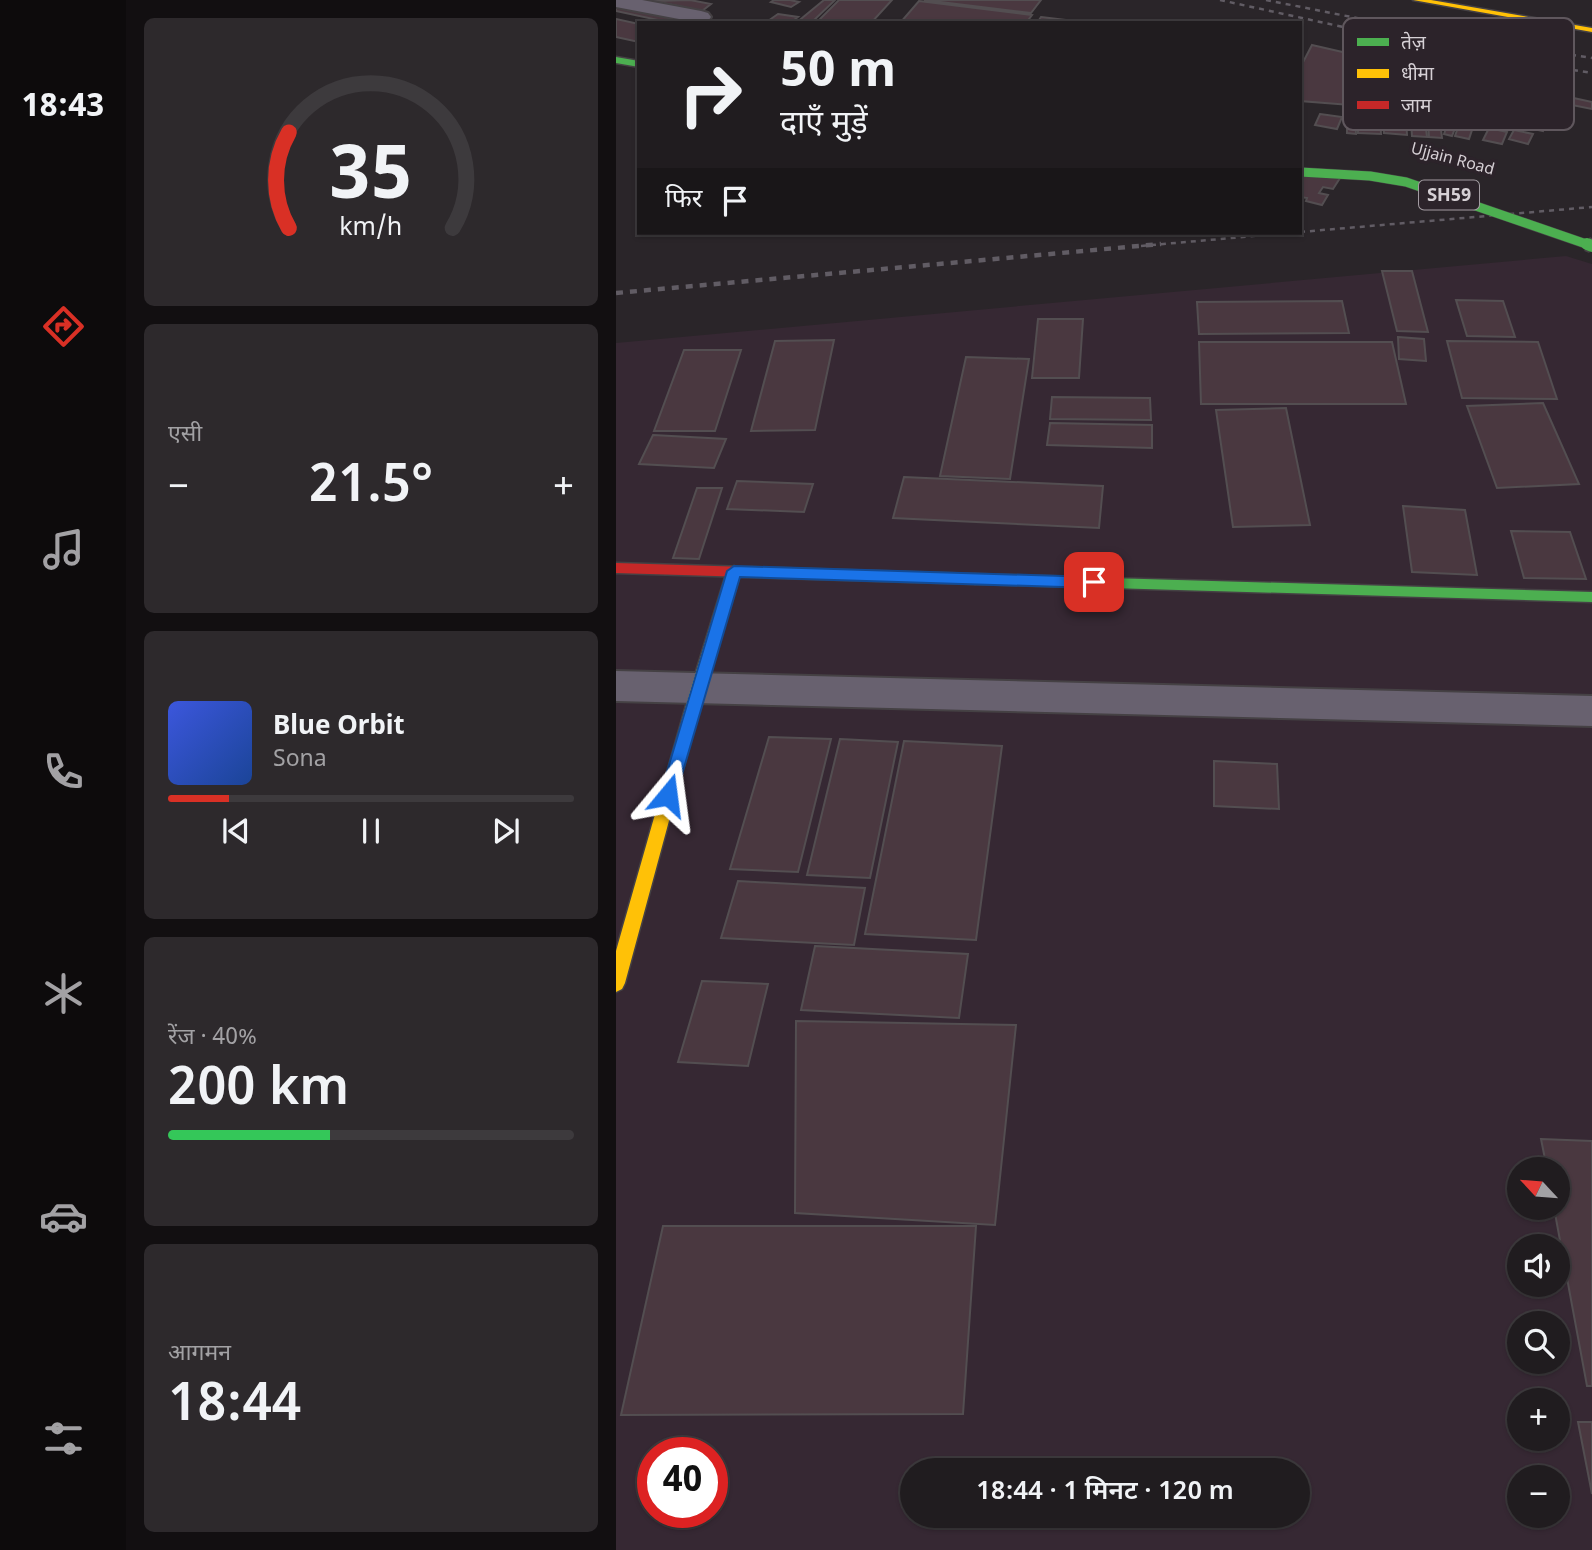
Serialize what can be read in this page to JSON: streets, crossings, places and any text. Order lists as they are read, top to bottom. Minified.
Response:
{"streets":{"street":["SH59"]},"legend":["तेज़","धीमा","जाम"],"north":"top left","page":{"tabs":"18:43","turn":["50 m","दाएँ मुड़ें"],"then":"फिर","tile":["एसी",["रेंज · 40%","200 km"],["आगमन","18:44"]],"heat":["−","21.5°","+"],"song":["Blue Orbit","Sona"],"map_buttons":["+","−"],"limit":"40","trip":"18:44 · 1 मिनट · 120 m","gauge":["35","km/h"]}}
